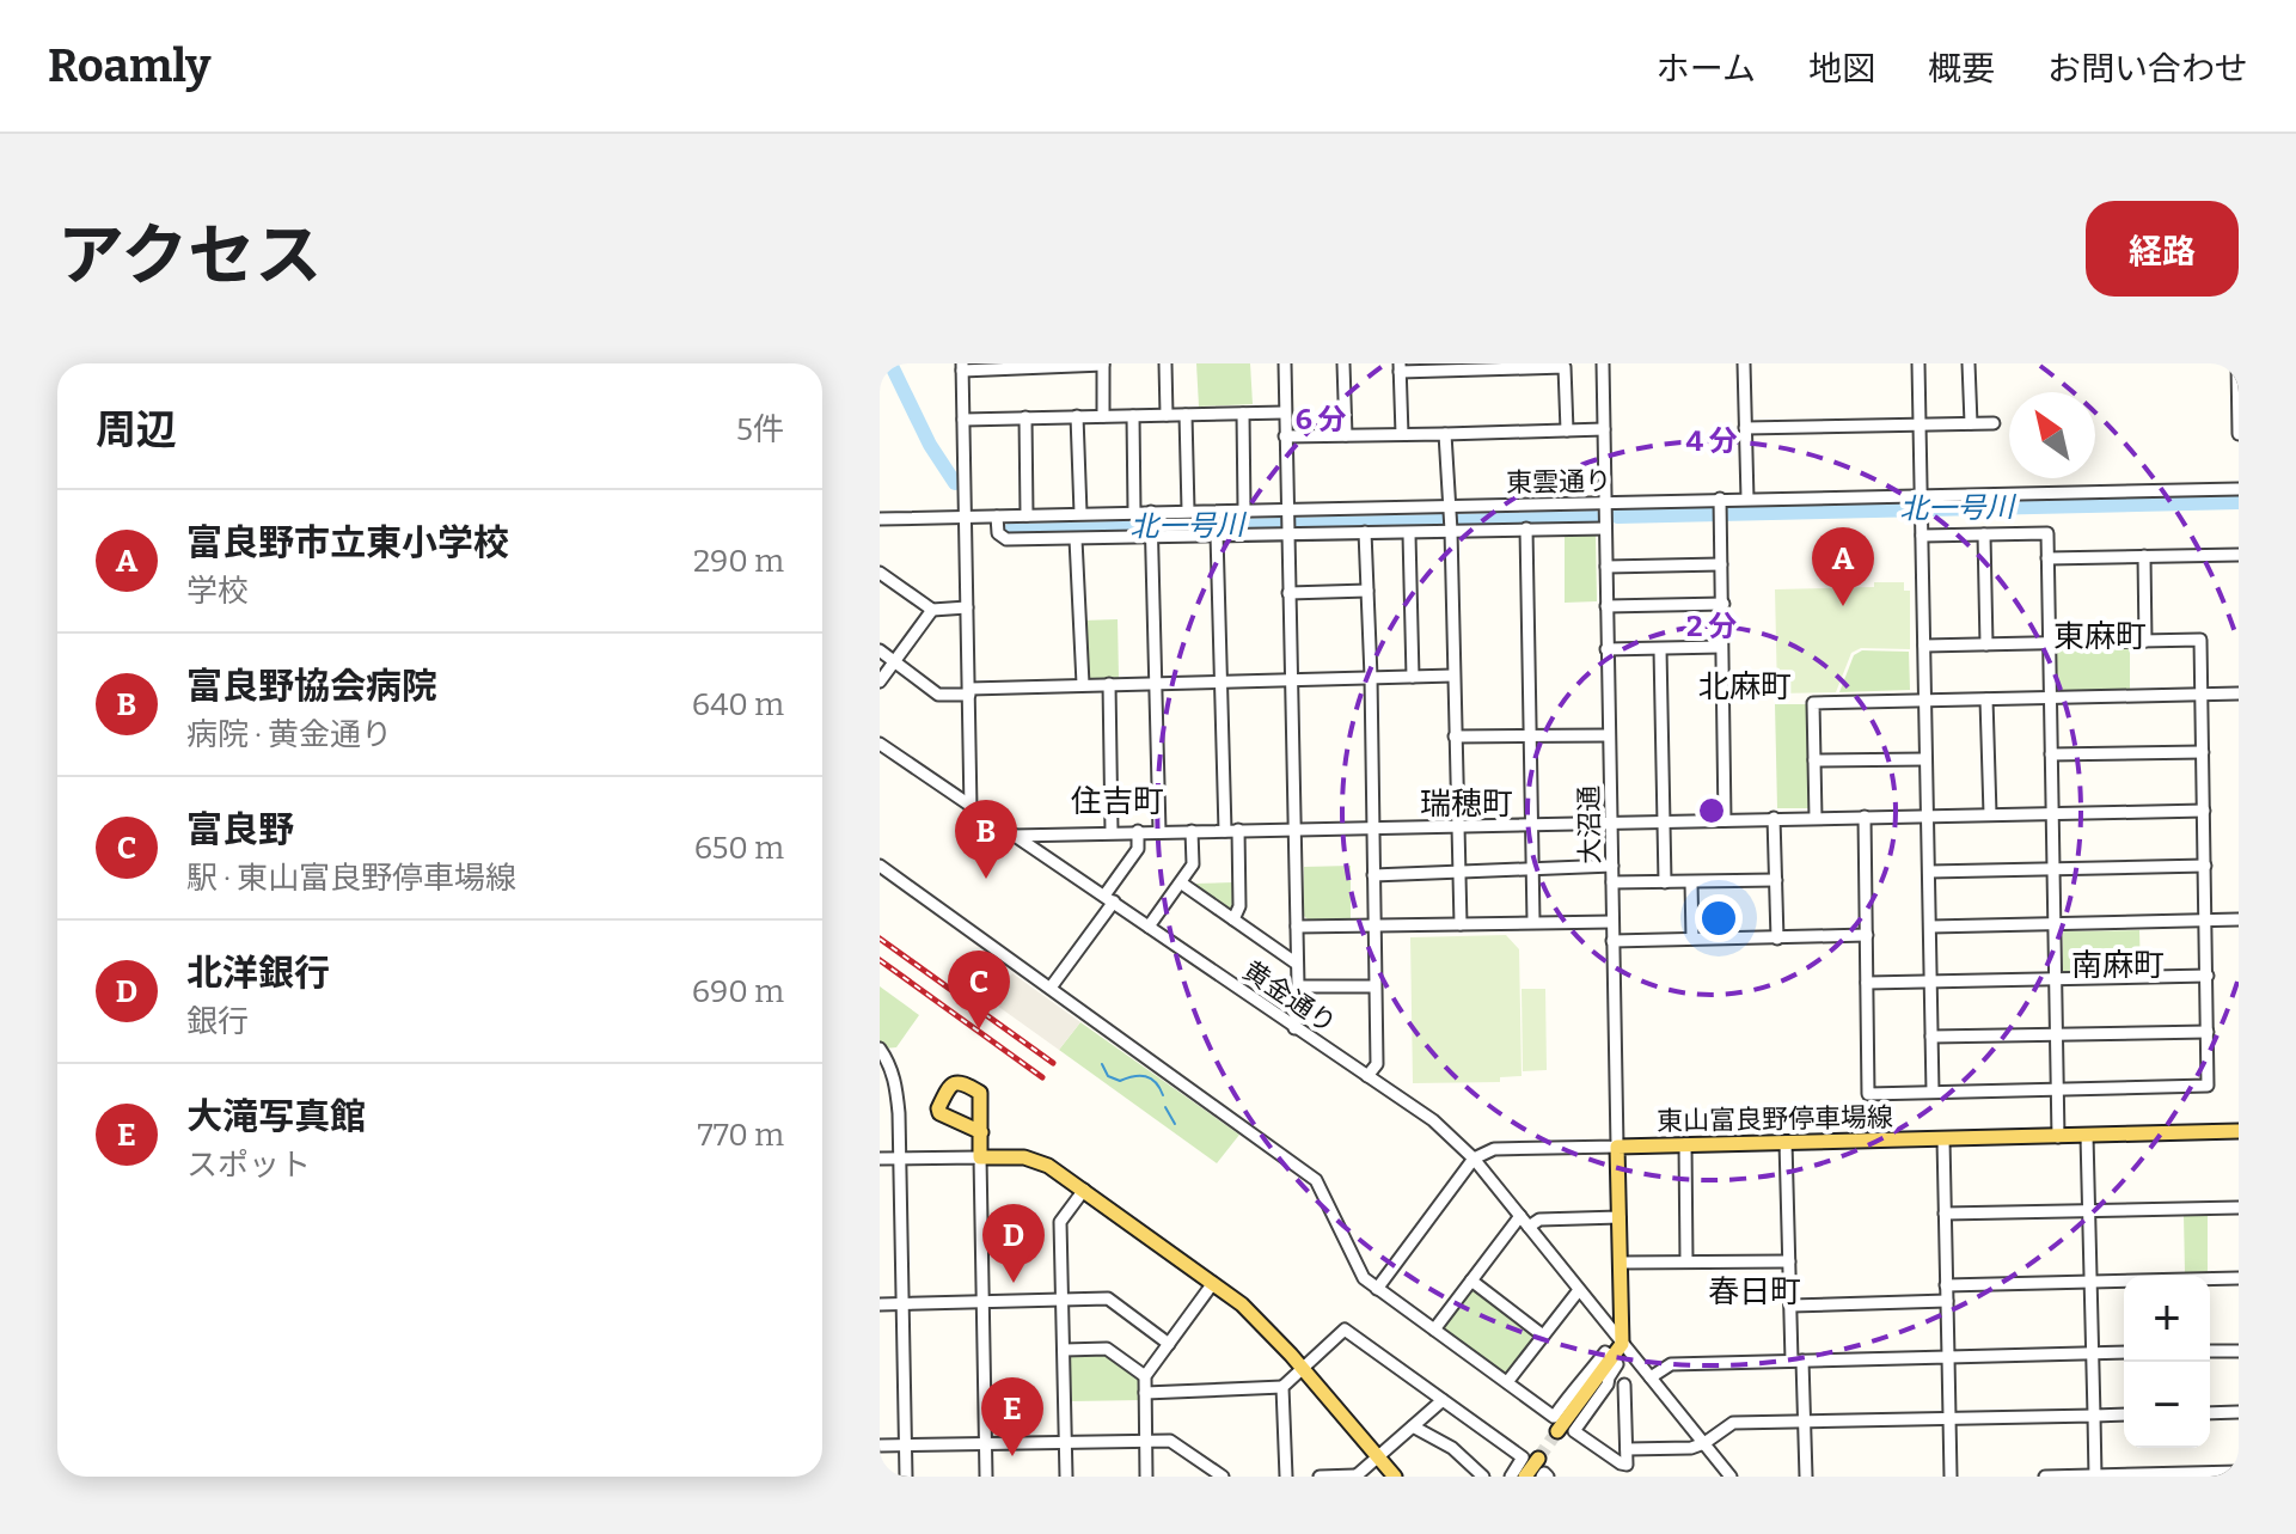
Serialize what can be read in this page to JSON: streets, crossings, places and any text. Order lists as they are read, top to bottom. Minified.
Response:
{"streets":{"main road":["東山富良野停車場線"],"street":["東雲通り","大沼通","黄金通り"]},"crossings":[["東雲通り","大沼通"],["大沼通","東山富良野停車場線"]],"districts":["東麻町","北麻町","住吉町","瑞穂町","南麻町","春日町"],"water":["北一号川"],"north":"top left","page":{"header":"Roamly","nav":["ホーム","地図","概要","お問い合わせ"],"title":"アクセス","buttons":"経路","heading":["周辺","5件"],"list":[{"mark":"A","name":"富良野市立東小学校","note":"学校","value":"290 m"},{"mark":"B","name":"富良野協会病院","note":"病院 · 黄金通り","value":"640 m"},{"mark":"C","name":"富良野","note":"駅 · 東山富良野停車場線","value":"650 m"},{"mark":"D","name":"北洋銀行","note":"銀行","value":"690 m"},{"mark":"E","name":"大滝写真館","note":"スポット","value":"770 m"}],"pins":["A","B","C","D","E"],"map_buttons":["+","−"]},"rings":["6 分","4 分","2 分"]}
